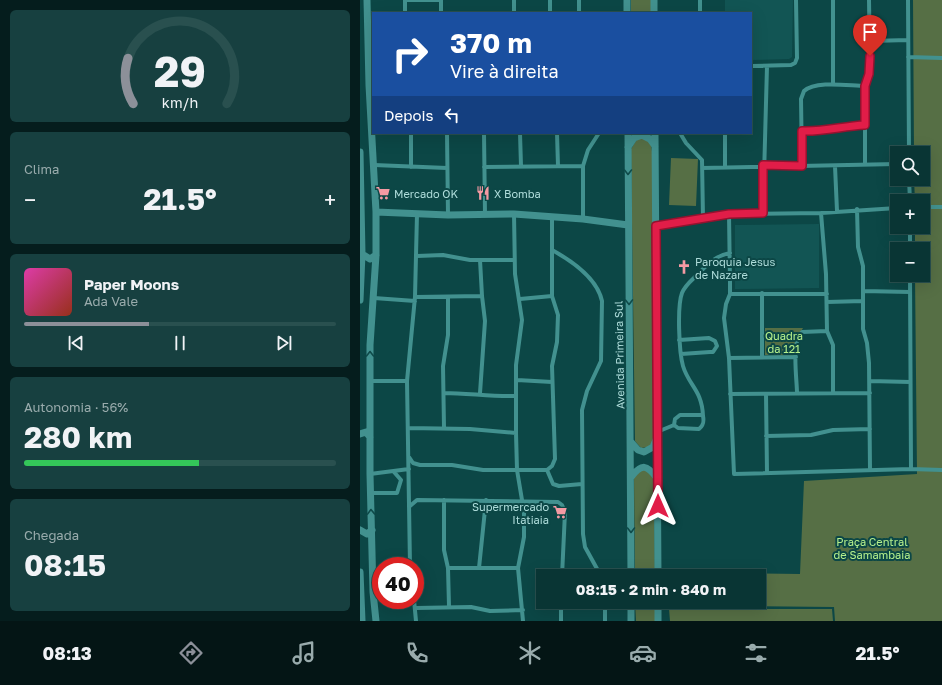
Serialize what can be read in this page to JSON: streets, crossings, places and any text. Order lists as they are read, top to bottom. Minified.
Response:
{"streets":{"street":["Avenida Primeira Sul"]},"parks":["Quadra da 121","Praça Central de Samambaia"],"places":{"supermarket":["Mercado OK","Supermercado Itatiaia"],"restaurant":["X Bomba"],"church":["Paroquia Jesus de Nazare"]},"page":{"turn":["370 m","Vire à direita"],"then":"Depois","tile":["Clima",["Autonomia · 56%","280 km"],["Chegada","08:15"]],"map_buttons":["+","−"],"heat":["−","21.5°","+"],"song":["Paper Moons","Ada Vale"],"limit":"40","trip":"08:15 · 2 min · 840 m","tabs":["08:13","21.5°"],"gauge":["29","km/h"]}}
